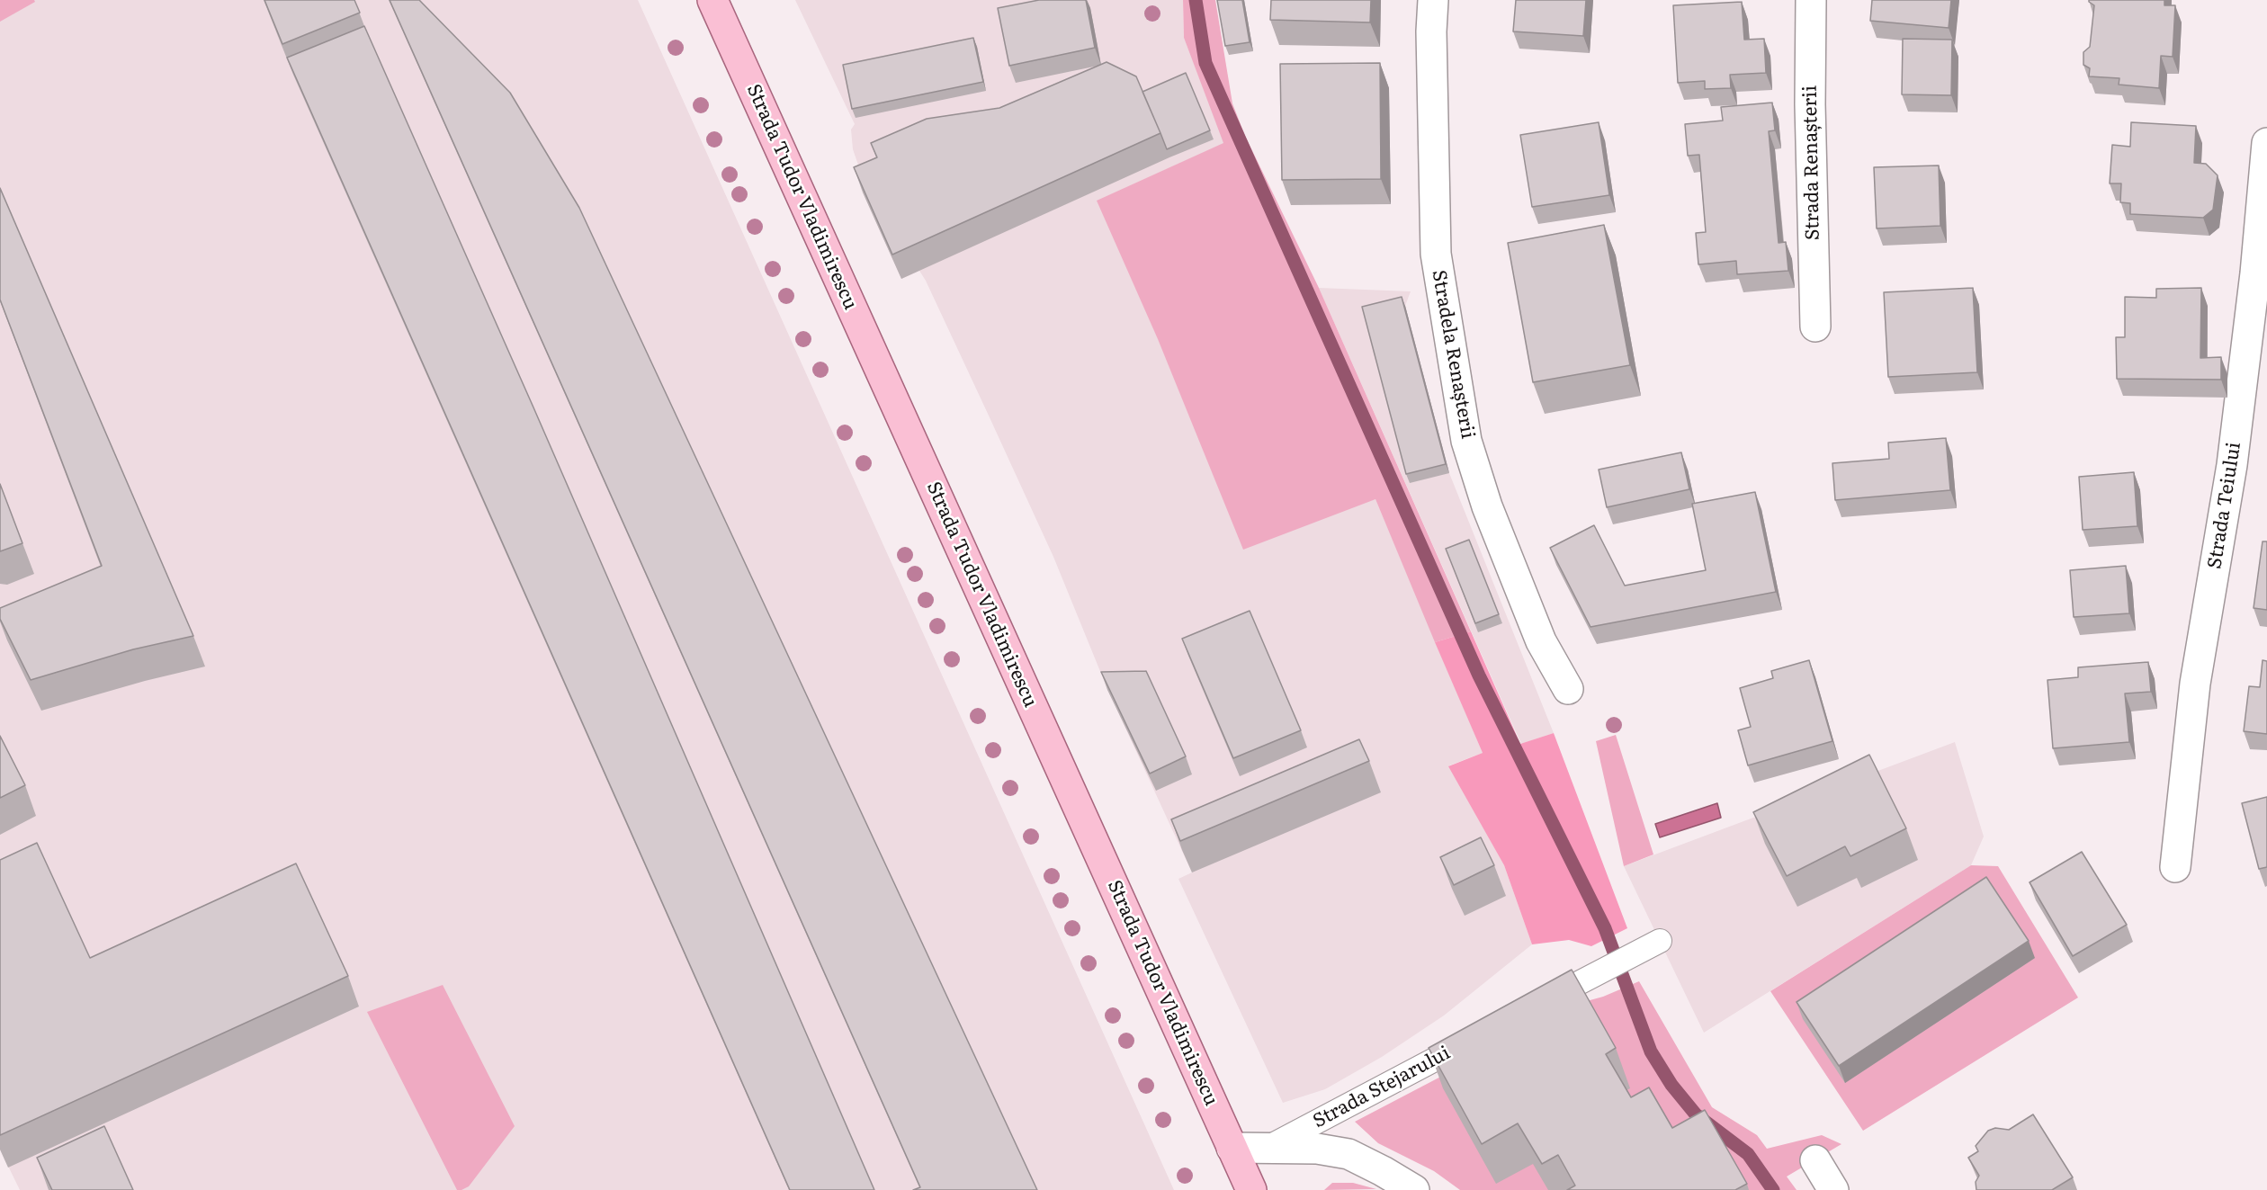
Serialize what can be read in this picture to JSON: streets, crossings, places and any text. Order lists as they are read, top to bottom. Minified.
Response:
{"streets":{"main road":["Strada Tudor Vladimirescu"],"street":["Strada Renașterii","Stradela Renașterii","Strada Teiului"],"lane":["Strada Stejarului"]}}
